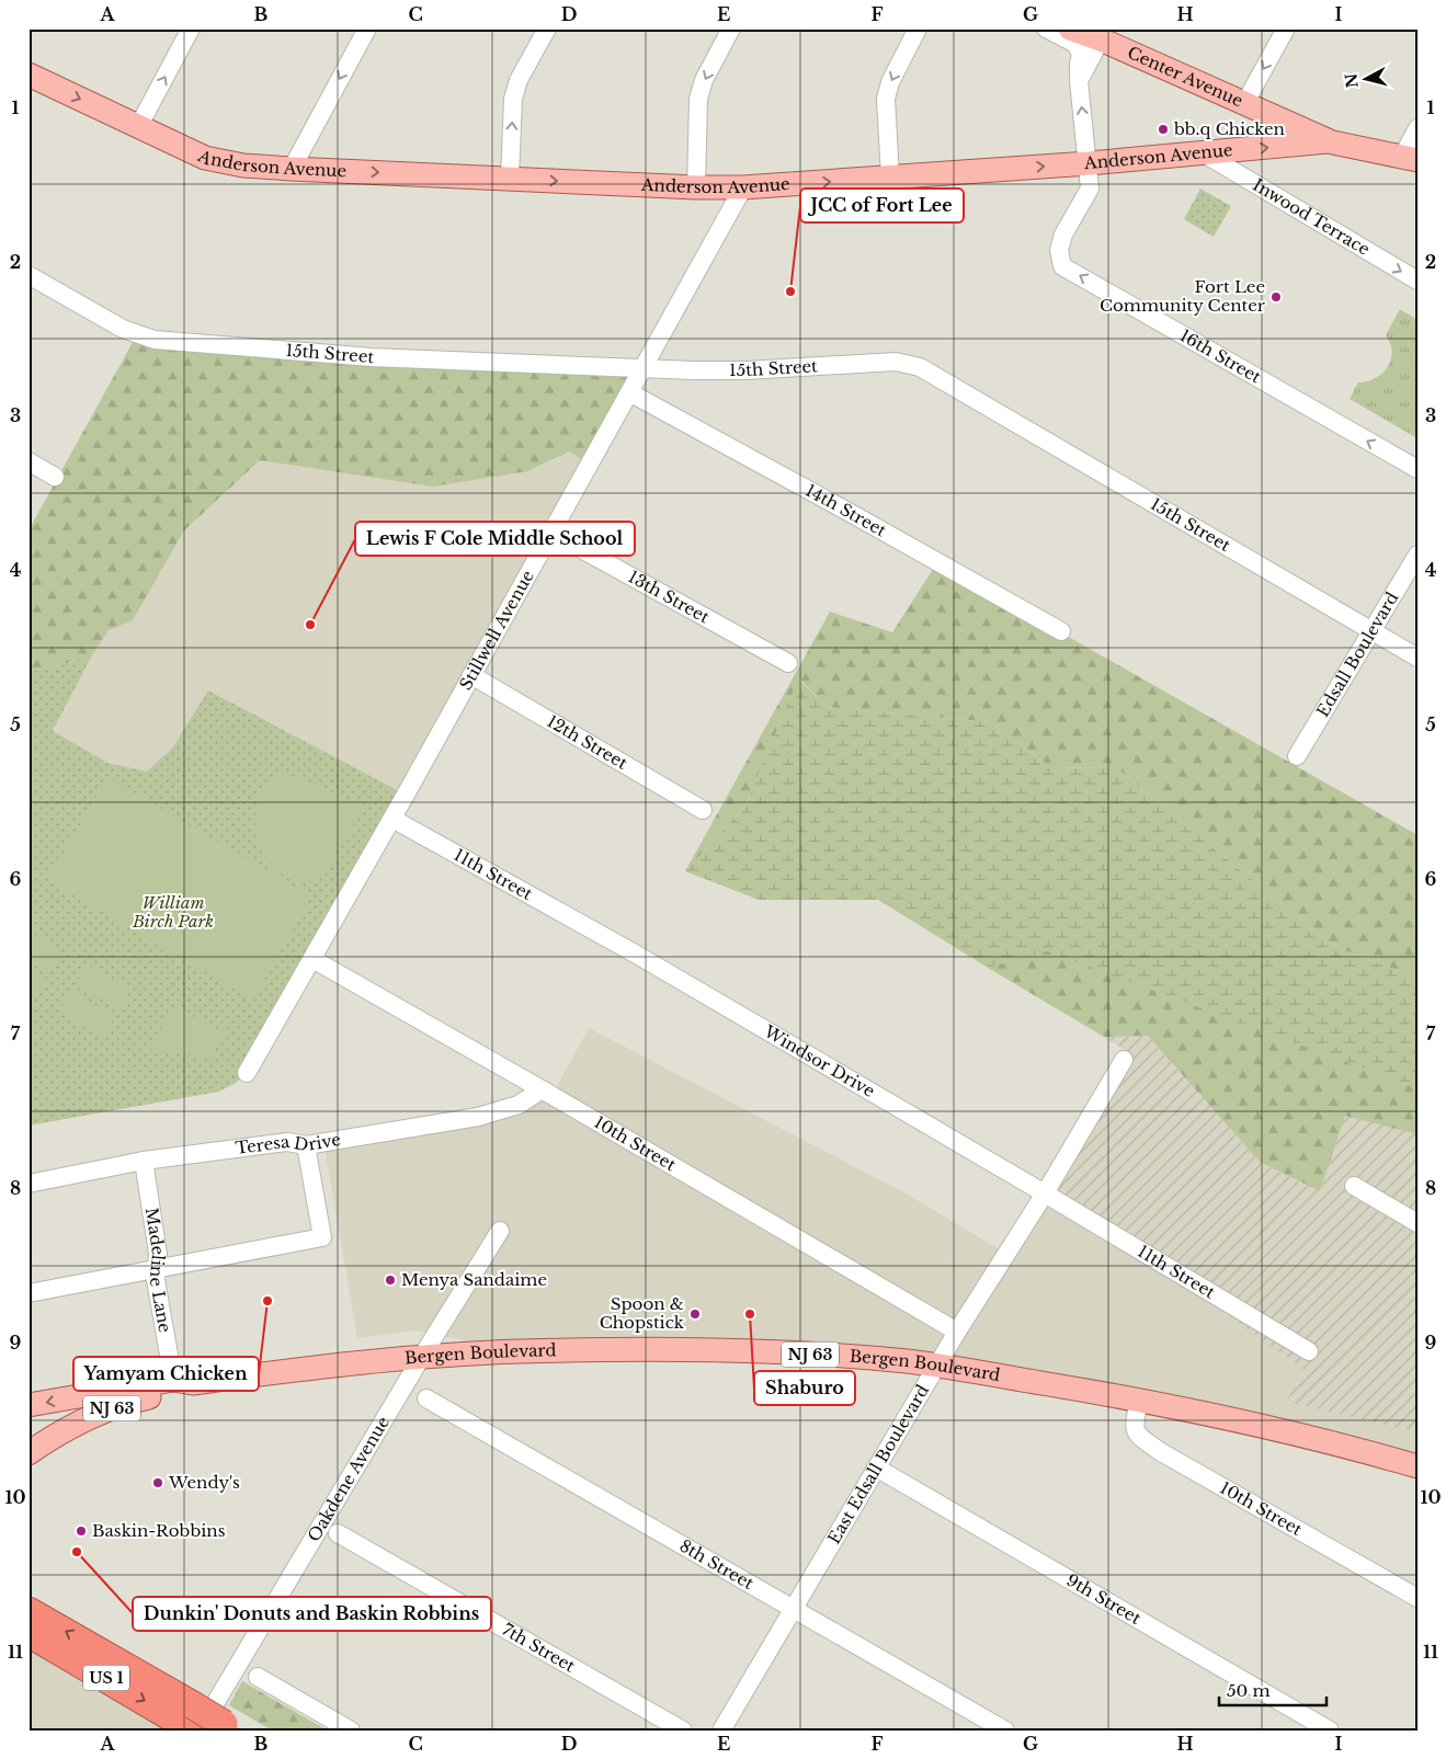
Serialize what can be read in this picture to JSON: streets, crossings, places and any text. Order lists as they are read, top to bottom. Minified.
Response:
{"streets":{"highway":["US 1"],"main road":["Center Avenue","Anderson Avenue","Bergen Boulevard","NJ 63"],"street":["Inwood Terrace","15th Street","16th Street","14th Street","13th Street","Stillwell Avenue","Edsall Boulevard","12th Street","11th Street","Windsor Drive","Teresa Drive","10th Street","Madeline Lane","East Edsall Boulevard","Oakdene Avenue","8th Street","9th Street","7th Street"]},"crossings":[["Center Avenue","Anderson Avenue"],["Anderson Avenue","Inwood Terrace"],["Anderson Avenue","16th Street"],["Anderson Avenue","Stillwell Avenue"],["15th Street","Stillwell Avenue"],["15th Street","Edsall Boulevard"],["14th Street","Stillwell Avenue"],["13th Street","Stillwell Avenue"],["Stillwell Avenue","12th Street"],["Stillwell Avenue","11th Street"],["Stillwell Avenue","10th Street"],["11th Street","Windsor Drive"],["11th Street","East Edsall Boulevard"],["Windsor Drive","East Edsall Boulevard"],["Teresa Drive","10th Street"],["Teresa Drive","Madeline Lane"],["10th Street","Bergen Boulevard"],["10th Street","East Edsall Boulevard"],["Madeline Lane","Bergen Boulevard"],["Bergen Boulevard","East Edsall Boulevard"],["Bergen Boulevard","Oakdene Avenue"],["East Edsall Boulevard","8th Street"],["East Edsall Boulevard","9th Street"],["Oakdene Avenue","US 1"]],"one_way":["Anderson Avenue","Inwood Terrace","16th Street"],"parks":["William Birch Park"],"places":["bb.q Chicken","JCC of Fort Lee","Fort Lee Community Center","Lewis F Cole Middle School","Menya Sandaime","Yamyam Chicken","Spoon & Chopstick","Shaburo","Wendy's","Baskin-Robbins","Dunkin' Donuts and Baskin Robbins"],"scale_bar":"50 m","north":"left","grid":{"columns":["A","B","C","D","E","F","G","H","I"],"rows":["1","2","3","4","5","6","7","8","9","10","11"]}}
